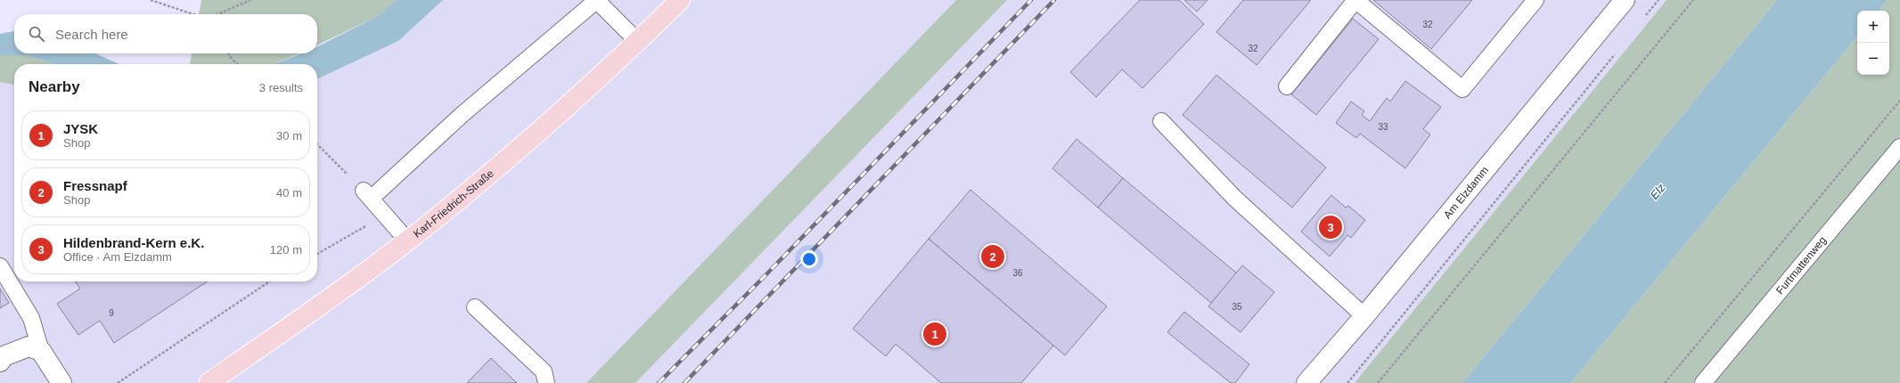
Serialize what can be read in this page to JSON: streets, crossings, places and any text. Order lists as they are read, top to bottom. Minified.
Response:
{"streets":{"main road":["Karl-Friedrich-Straße"],"street":["Am Elzdamm"],"lane":["Furtmattenweg"]},"water":["Elz"],"house_numbers":["32","32","33","36","35","9"],"page":{"map_buttons":["+","−"],"search":"Search here","heading":["Nearby","3 results"],"list":[{"mark":"1","name":"JYSK","note":"Shop","value":"30 m"},{"mark":"2","name":"Fressnapf","note":"Shop","value":"40 m"},{"mark":"3","name":"Hildenbrand-Kern e.K.","note":"Office · Am Elzdamm","value":"120 m"}],"pins":["3","2","1"]}}
